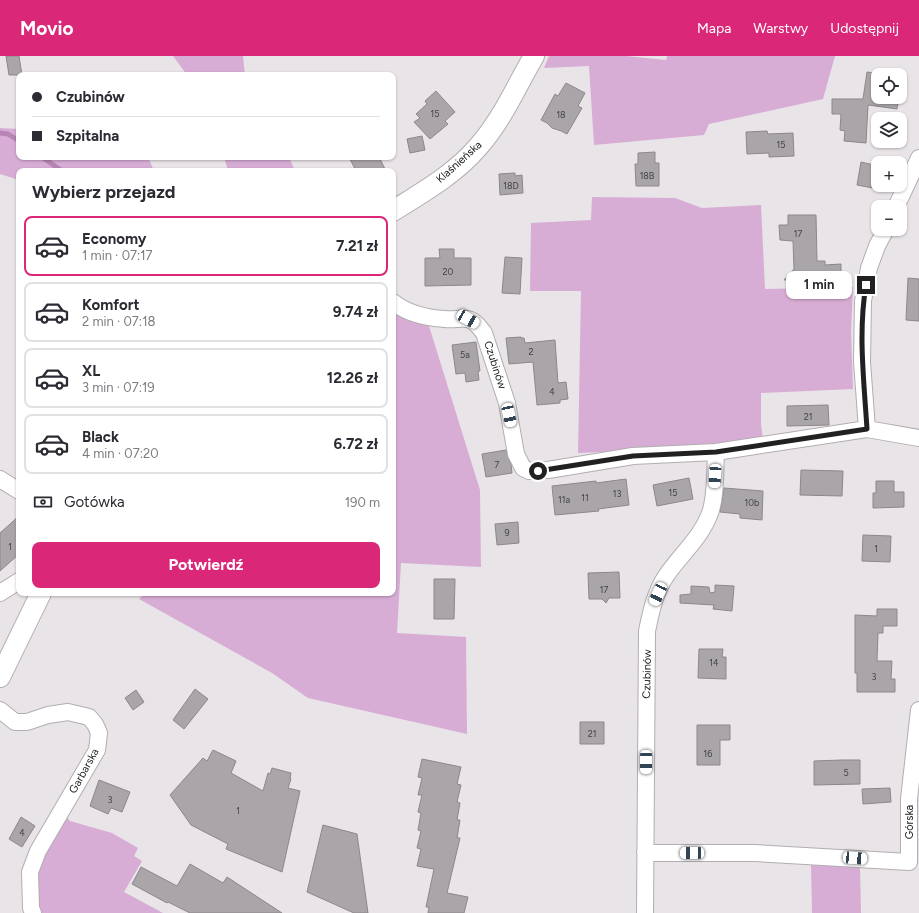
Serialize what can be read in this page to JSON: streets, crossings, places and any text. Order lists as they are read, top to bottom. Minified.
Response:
{"streets":{"street":["Klaśnieńska","Czubinów","Garbarska","Górska"]},"crossings":[["Czubinów","Górska"]],"house_numbers":["15","18","15","18B","18D","17","20","2","5a","4","21","7","15","13","11","11a","10b","9","1","1","17","14","3","21","16","5","3","1","4"],"page":{"header":"Movio","nav":["Mapa","Warstwy","Udostępnij"],"map_buttons":["+","−"],"banner":["Czubinów","Szpitalna"],"heading":"Wybierz przejazd","list":[{"name":"Economy","note":"1 min · 07:17","value":"7.21 zł"},{"name":"Komfort","note":"2 min · 07:18","value":"9.74 zł"},{"name":"XL","note":"3 min · 07:19","value":"12.26 zł"},{"name":"Black","note":"4 min · 07:20","value":"6.72 zł"}],"bubble":"1 min","pay":["Gotówka","190 m"],"buttons":"Potwierdź"}}
